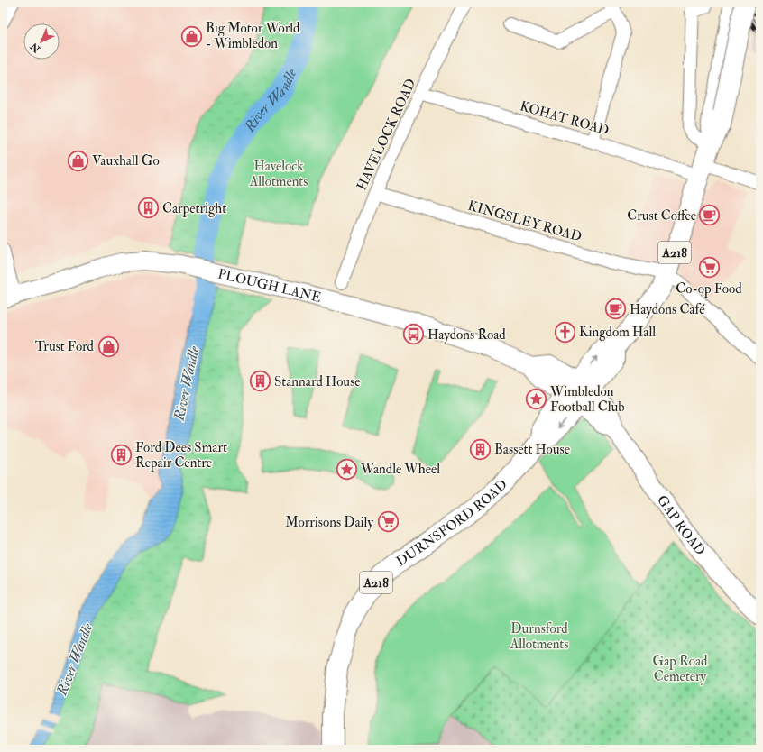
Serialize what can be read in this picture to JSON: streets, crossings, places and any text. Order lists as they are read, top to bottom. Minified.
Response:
{"streets":{"main road":["A218","PLOUGH LANE","DURNSFORD ROAD","GAP ROAD"],"street":["KOHAT ROAD","HAVELOCK ROAD","KINGSLEY ROAD"]},"crossings":[["KOHAT ROAD","HAVELOCK ROAD"],["KOHAT ROAD","A218"],["HAVELOCK ROAD","KINGSLEY ROAD"],["KINGSLEY ROAD","A218"],["A218","PLOUGH LANE"],["A218","DURNSFORD ROAD"],["A218","GAP ROAD"],["PLOUGH LANE","DURNSFORD ROAD"],["PLOUGH LANE","GAP ROAD"],["DURNSFORD ROAD","GAP ROAD"]],"water":["River Wandle"],"parks":["Havelock Allotments","Durnsford Allotments","Gap Road Cemetery"],"places":{"shop":["Big Motor World - Wimbledon","Vauxhall Go","Trust Ford"],"building":["Carpetright","Stannard House","Bassett House","Ford Dees Smart Repair Centre"],"cafe":["Crust Coffee","Haydons Café"],"supermarket":["Co-op Food","Morrisons Daily"],"church":["Kingdom Hall"],"bus stop":["Haydons Road"],"place":["Wimbledon Football Club","Wandle Wheel"]},"north":"bottom left"}
